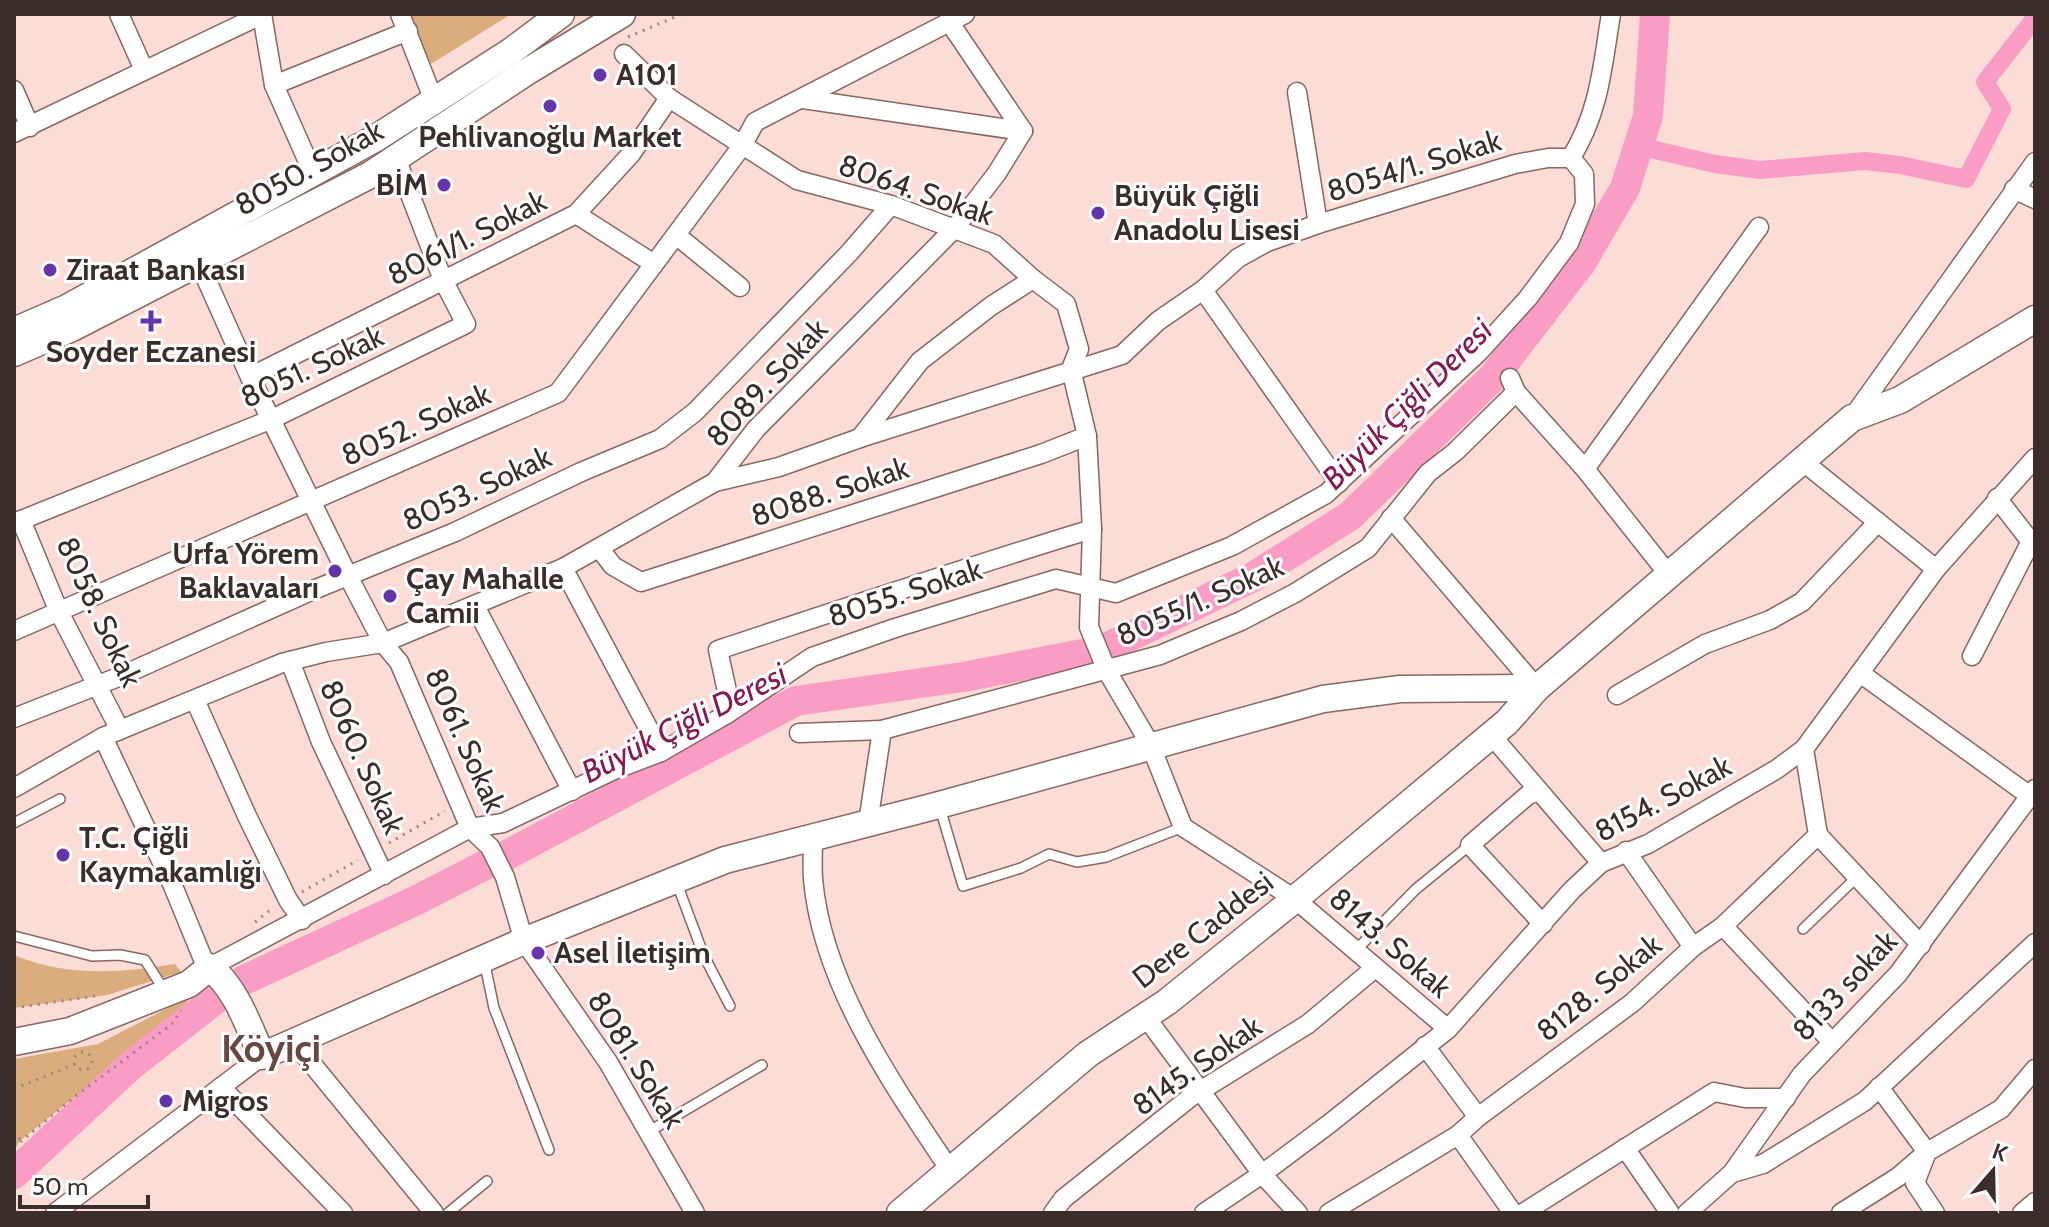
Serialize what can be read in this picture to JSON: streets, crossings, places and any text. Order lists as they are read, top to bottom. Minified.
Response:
{"streets":{"street":["8054/1. Sokak","8050. Sokak","8064. Sokak","8061/1. Sokak","8051. Sokak","8089. Sokak","8052. Sokak","8053. Sokak","8088. Sokak","8055. Sokak","8055/1. Sokak","8058. Sokak","8061. Sokak","8060. Sokak","8154. Sokak","Dere Caddesi","8143. Sokak","8133 sokak","8128. Sokak","8081. Sokak","8145. Sokak"]},"crossings":[["8054/1. Sokak","8064. Sokak"],["8054/1. Sokak","8089. Sokak"],["8054/1. Sokak","8055. Sokak"],["8050. Sokak","8051. Sokak"],["8050. Sokak","8061. Sokak"],["8064. Sokak","8061/1. Sokak"],["8064. Sokak","8089. Sokak"],["8064. Sokak","8052. Sokak"],["8064. Sokak","8053. Sokak"],["8064. Sokak","8088. Sokak"],["8064. Sokak","8055. Sokak"],["8064. Sokak","8055/1. Sokak"],["8064. Sokak","8143. Sokak"],["8061/1. Sokak","8051. Sokak"],["8061/1. Sokak","8061. Sokak"],["8051. Sokak","8058. Sokak"],["8051. Sokak","8061. Sokak"],["8089. Sokak","8088. Sokak"],["8089. Sokak","8058. Sokak"],["8089. Sokak","8061. Sokak"],["8089. Sokak","8060. Sokak"],["8052. Sokak","8058. Sokak"],["8052. Sokak","8061. Sokak"],["8053. Sokak","8058. Sokak"],["8053. Sokak","8061. Sokak"],["8055. Sokak","8058. Sokak"],["8055. Sokak","8061. Sokak"],["8055. Sokak","8060. Sokak"],["8061. Sokak","8081. Sokak"],["8154. Sokak","8143. Sokak"],["Dere Caddesi","8143. Sokak"],["8143. Sokak","8145. Sokak"]],"districts":["Köyiçi"],"water":["Büyük Çiğli Deresi"],"places":{"other":["A101","Pehlivanoğlu Market","BİM","Büyük Çiğli Anadolu Lisesi","Ziraat Bankası","Urfa Yörem Baklavaları","Çay Mahalle Camii","T.C. Çiğli Kaymakamlığı","Asel İletişim","Migros"],"health":["Soyder Eczanesi"]},"scale_bar":"50 m","north":"top"}
